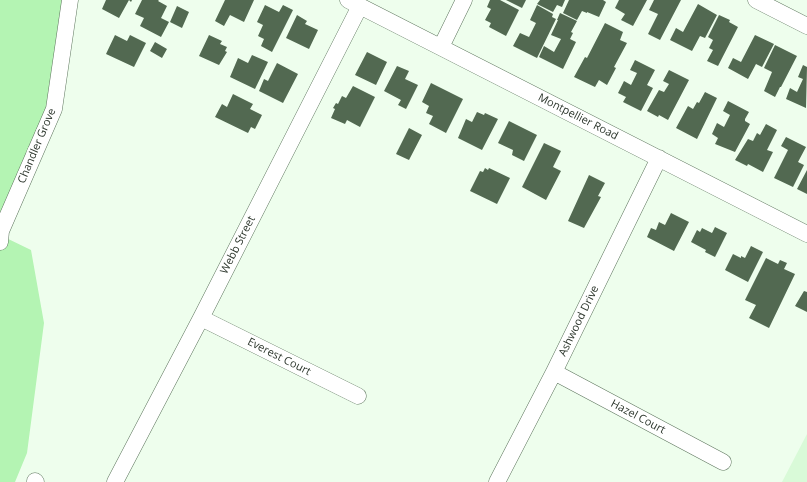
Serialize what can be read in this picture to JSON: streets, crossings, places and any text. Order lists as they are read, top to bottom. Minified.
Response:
{"streets":{"street":["Montpellier Road","Chandler Grove","Webb Street","Ashwood Drive","Everest Court","Hazel Court"]},"crossings":[["Montpellier Road","Webb Street"],["Montpellier Road","Ashwood Drive"],["Webb Street","Everest Court"],["Ashwood Drive","Hazel Court"]]}
